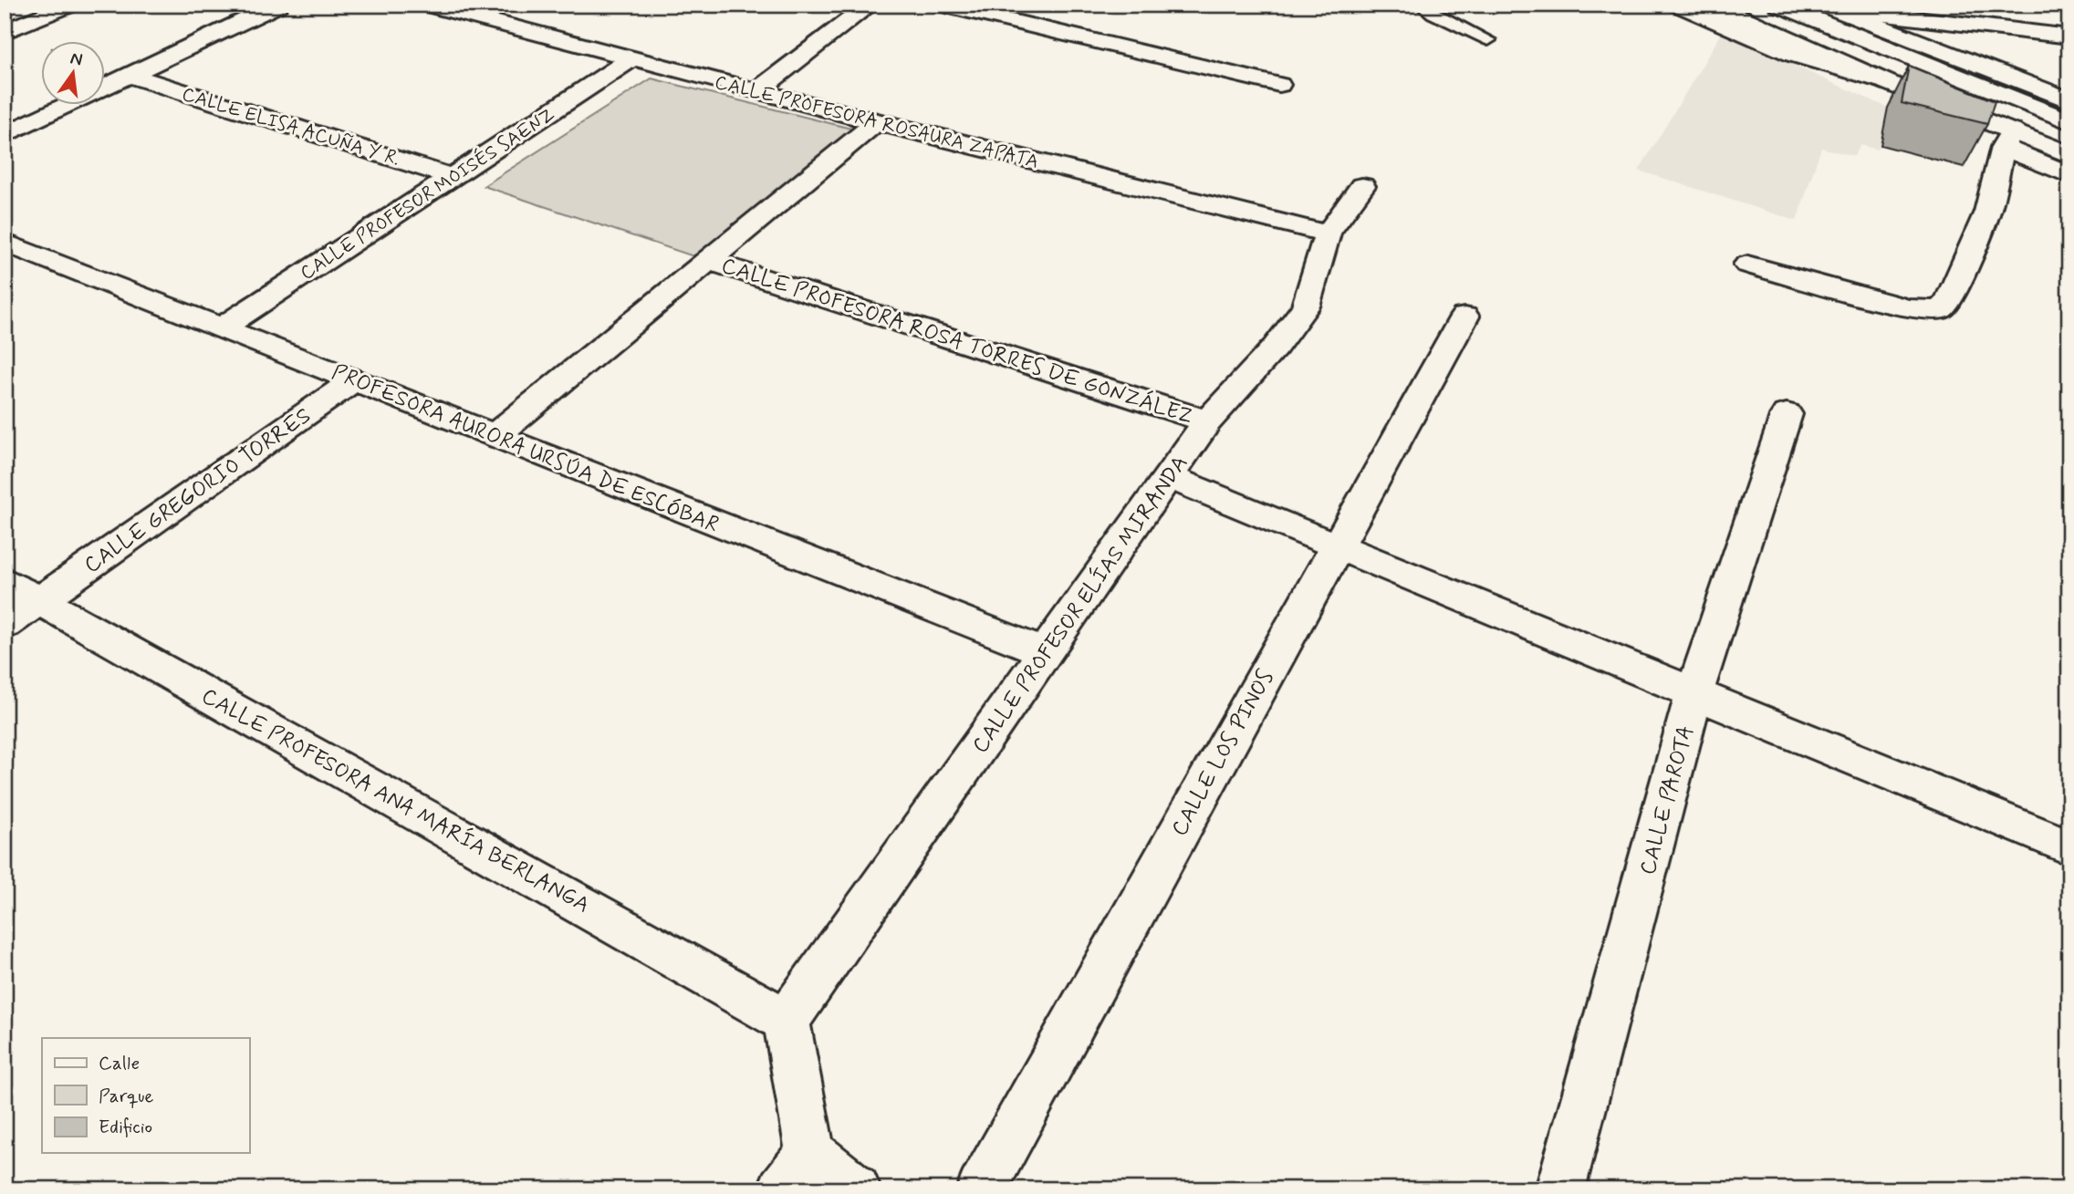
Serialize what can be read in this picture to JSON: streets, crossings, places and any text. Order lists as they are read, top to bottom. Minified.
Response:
{"streets":{"street":["CALLE PROFESORA ROSAURA ZAPATA","CALLE ELISA ACUÑA Y R.","CALLE PROFESOR MOISÉS SAENZ","CALLE PROFESORA ROSA TORRES DE GONZÁLEZ","PROFESORA AURORA URSÚA DE ESCÓBAR","CALLE GREGORIO TORRES","CALLE PROFESOR ELÍAS MIRANDA","CALLE LOS PINOS","CALLE PROFESORA ANA MARÍA BERLANGA","CALLE PAROTA"]},"crossings":[["CALLE PROFESORA ROSAURA ZAPATA","CALLE PROFESOR MOISÉS SAENZ"],["CALLE PROFESORA ROSAURA ZAPATA","CALLE PROFESOR ELÍAS MIRANDA"],["CALLE ELISA ACUÑA Y R.","CALLE PROFESOR MOISÉS SAENZ"],["CALLE PROFESOR MOISÉS SAENZ","PROFESORA AURORA URSÚA DE ESCÓBAR"],["CALLE PROFESORA ROSA TORRES DE GONZÁLEZ","CALLE PROFESOR ELÍAS MIRANDA"],["PROFESORA AURORA URSÚA DE ESCÓBAR","CALLE GREGORIO TORRES"],["PROFESORA AURORA URSÚA DE ESCÓBAR","CALLE PROFESOR ELÍAS MIRANDA"],["CALLE GREGORIO TORRES","CALLE PROFESORA ANA MARÍA BERLANGA"],["CALLE PROFESOR ELÍAS MIRANDA","CALLE PROFESORA ANA MARÍA BERLANGA"]],"legend":["Calle","Parque","Edificio"],"north":"top"}
